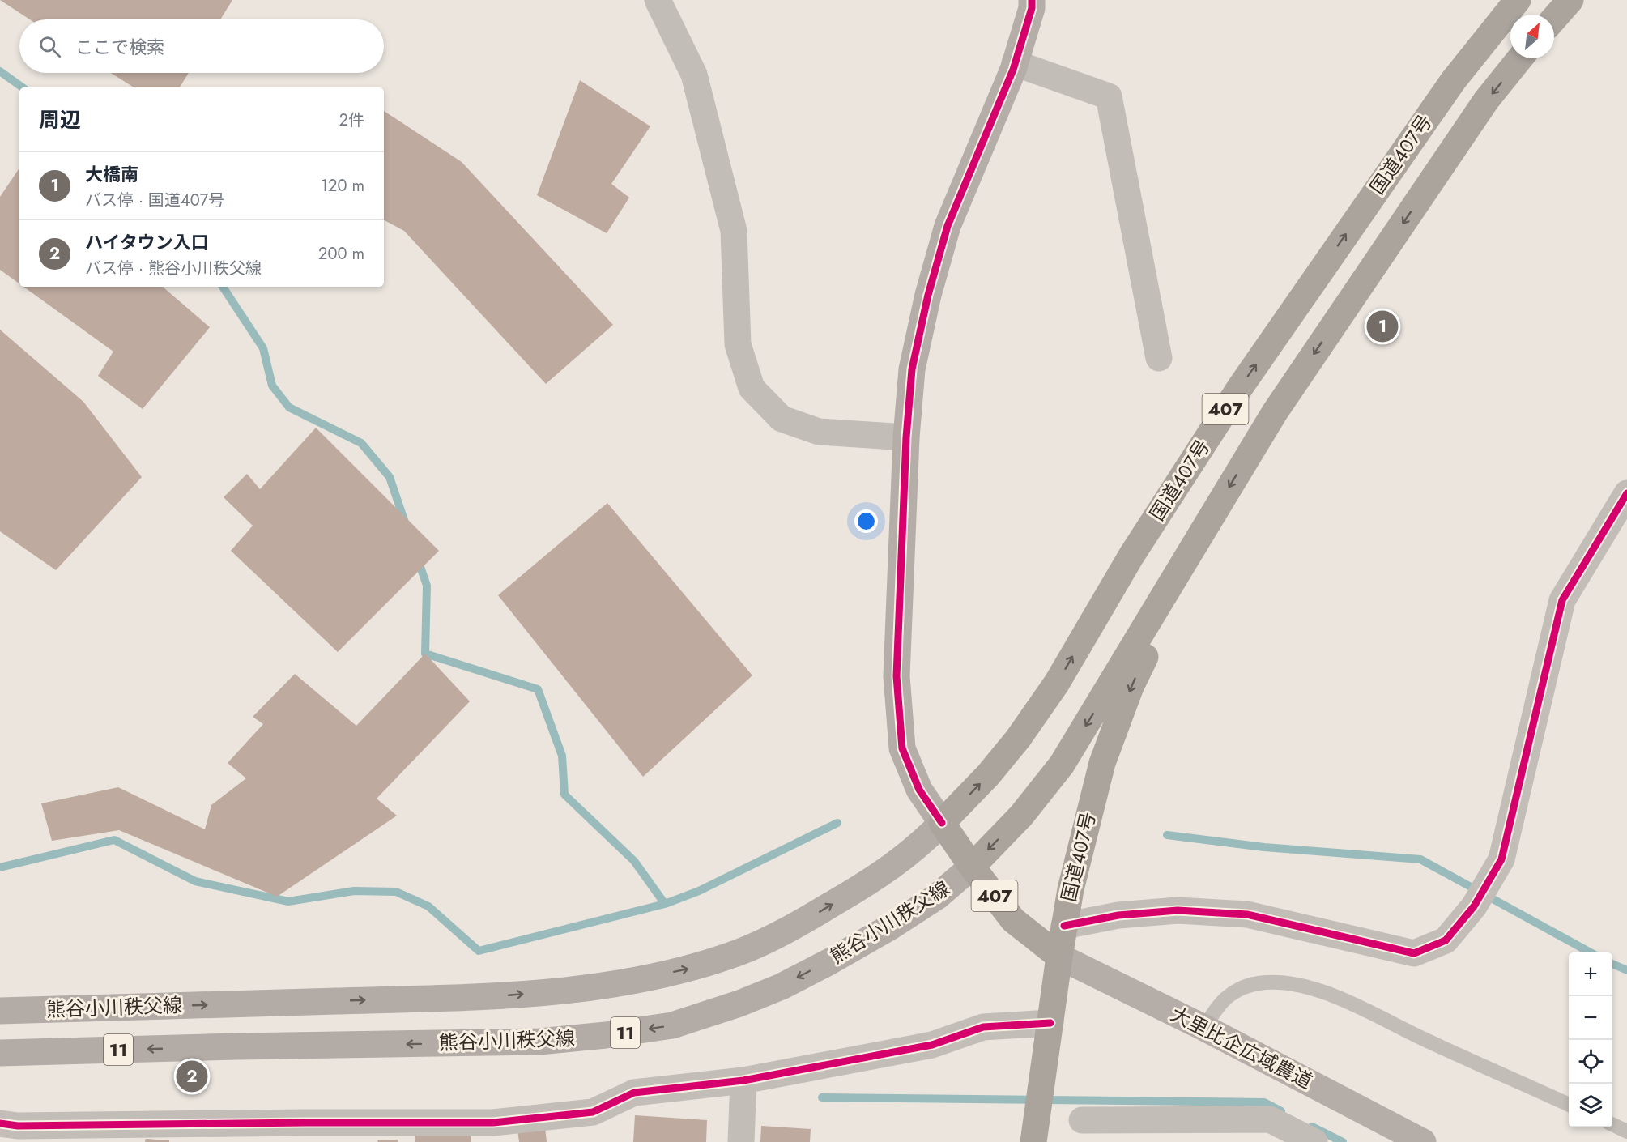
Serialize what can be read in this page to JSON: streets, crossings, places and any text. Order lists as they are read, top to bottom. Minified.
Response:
{"streets":{"highway":["国道407号","407"],"main road":["熊谷小川秩父線","11"],"street":["大里比企広域農道"]},"crossings":[["国道407号","407"],["国道407号","熊谷小川秩父線"],["国道407号","大里比企広域農道"],["407","熊谷小川秩父線"],["407","大里比企広域農道"]],"north":"top right","page":{"search":"ここで検索","heading":["周辺","2件"],"list":[{"mark":"1","name":"大橋南","note":"バス停 · 国道407号","value":"120 m"},{"mark":"2","name":"ハイタウン入口","note":"バス停 · 熊谷小川秩父線","value":"200 m"}],"pins":["1","2"],"map_buttons":["+","−"]}}
